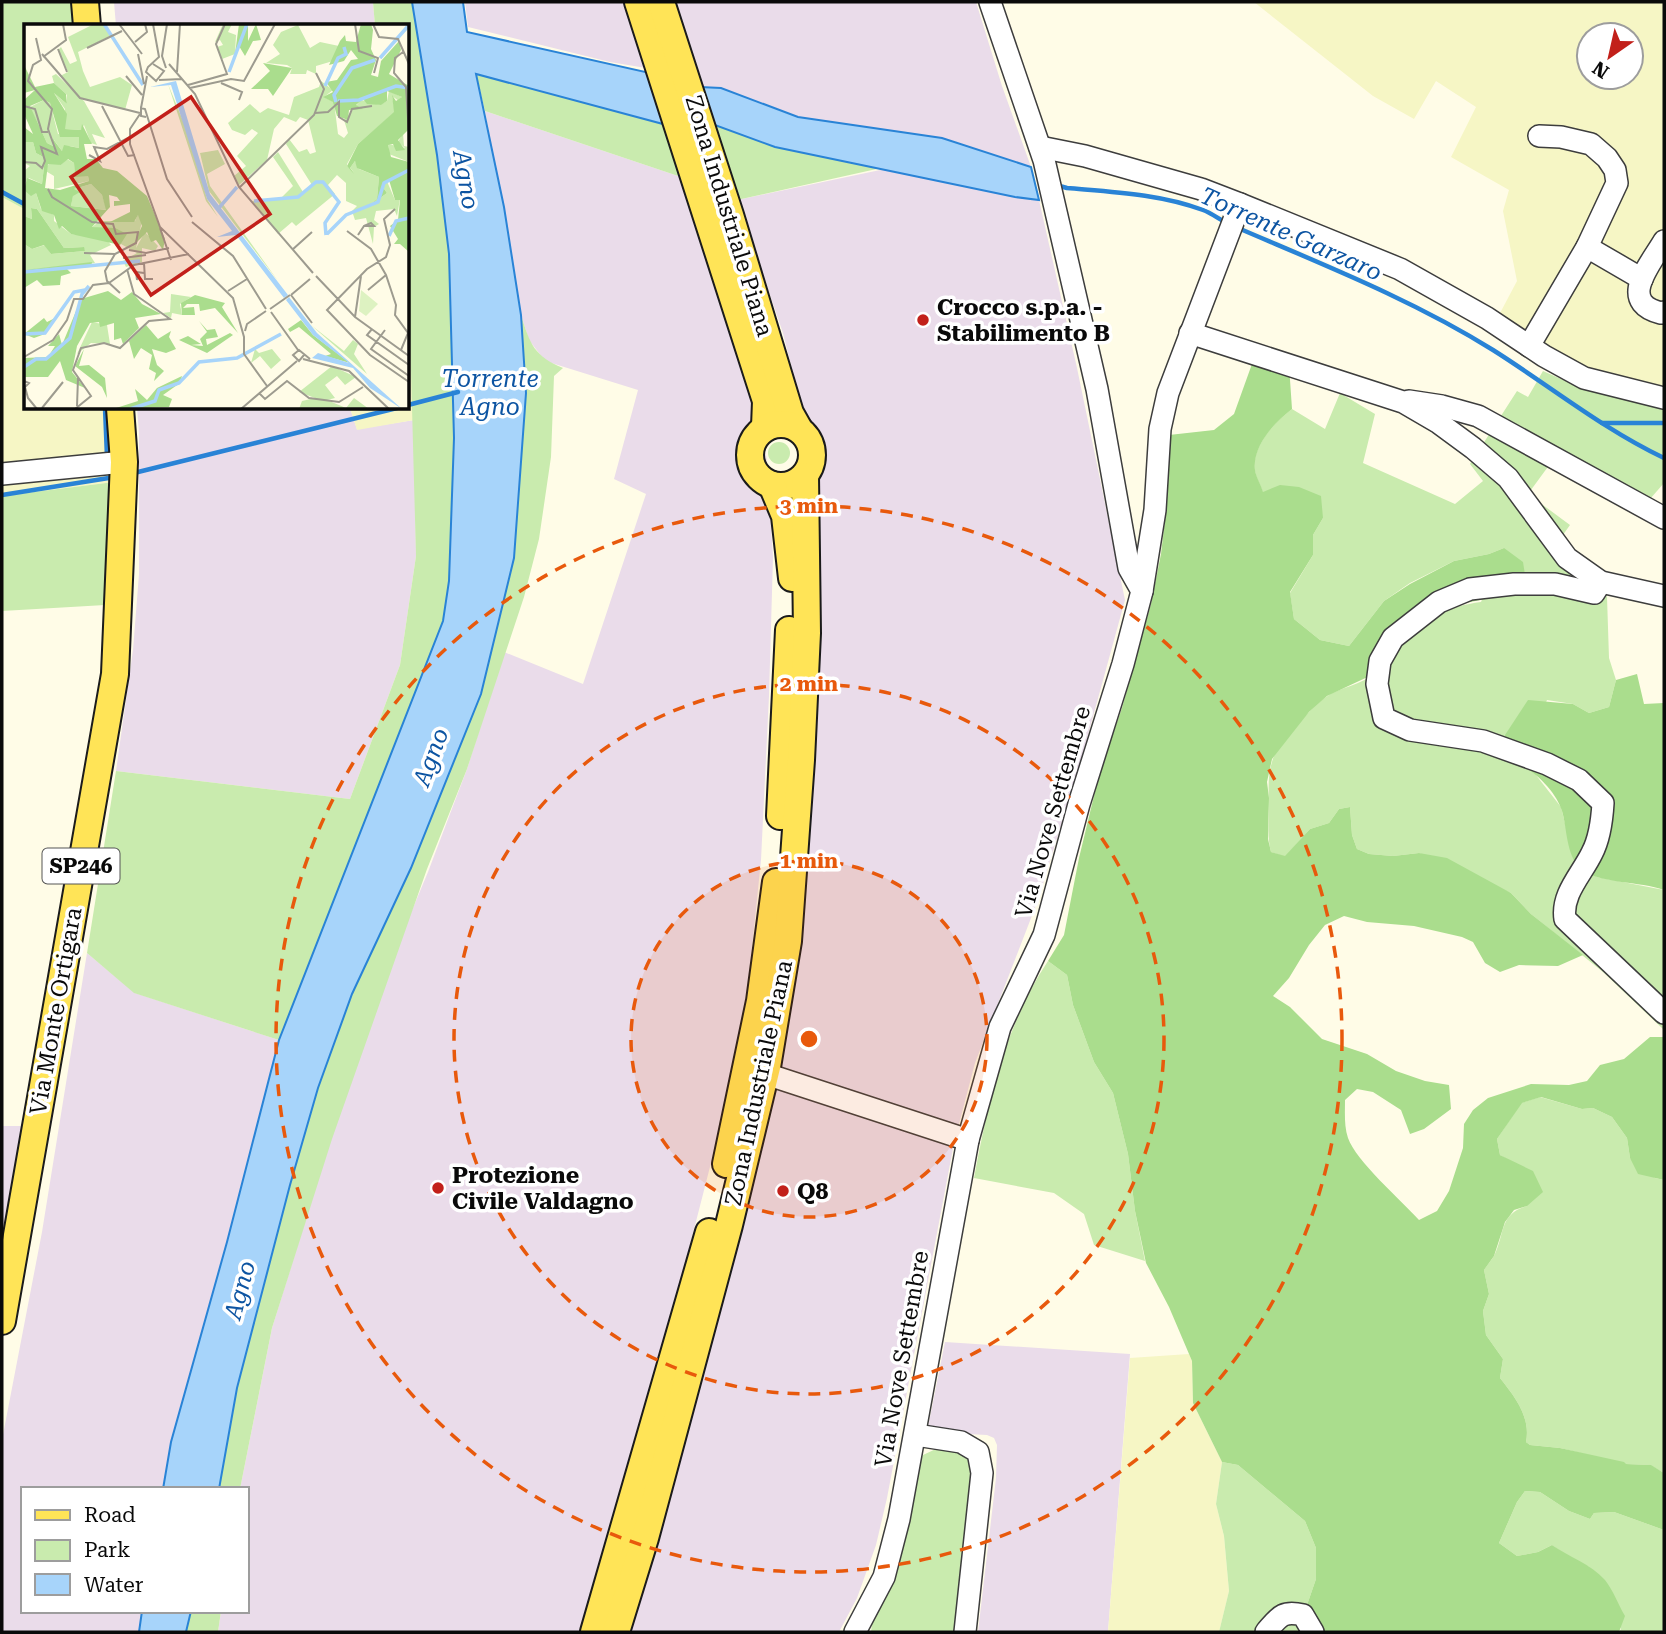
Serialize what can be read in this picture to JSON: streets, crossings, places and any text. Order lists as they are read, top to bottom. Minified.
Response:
{"streets":{"main road":["Zona Industriale Piana","SP246","Via Monte Ortigara"],"street":["Via Nove Settembre"]},"water":["Agno","Torrente Garzaro","Torrente Agno"],"places":["Crocco s.p.a. - Stabilimento B","Protezione Civile Valdagno","Q8"],"legend":["Road","Park","Water"],"north":"bottom left","rings":["3 min","2 min","1 min"]}
